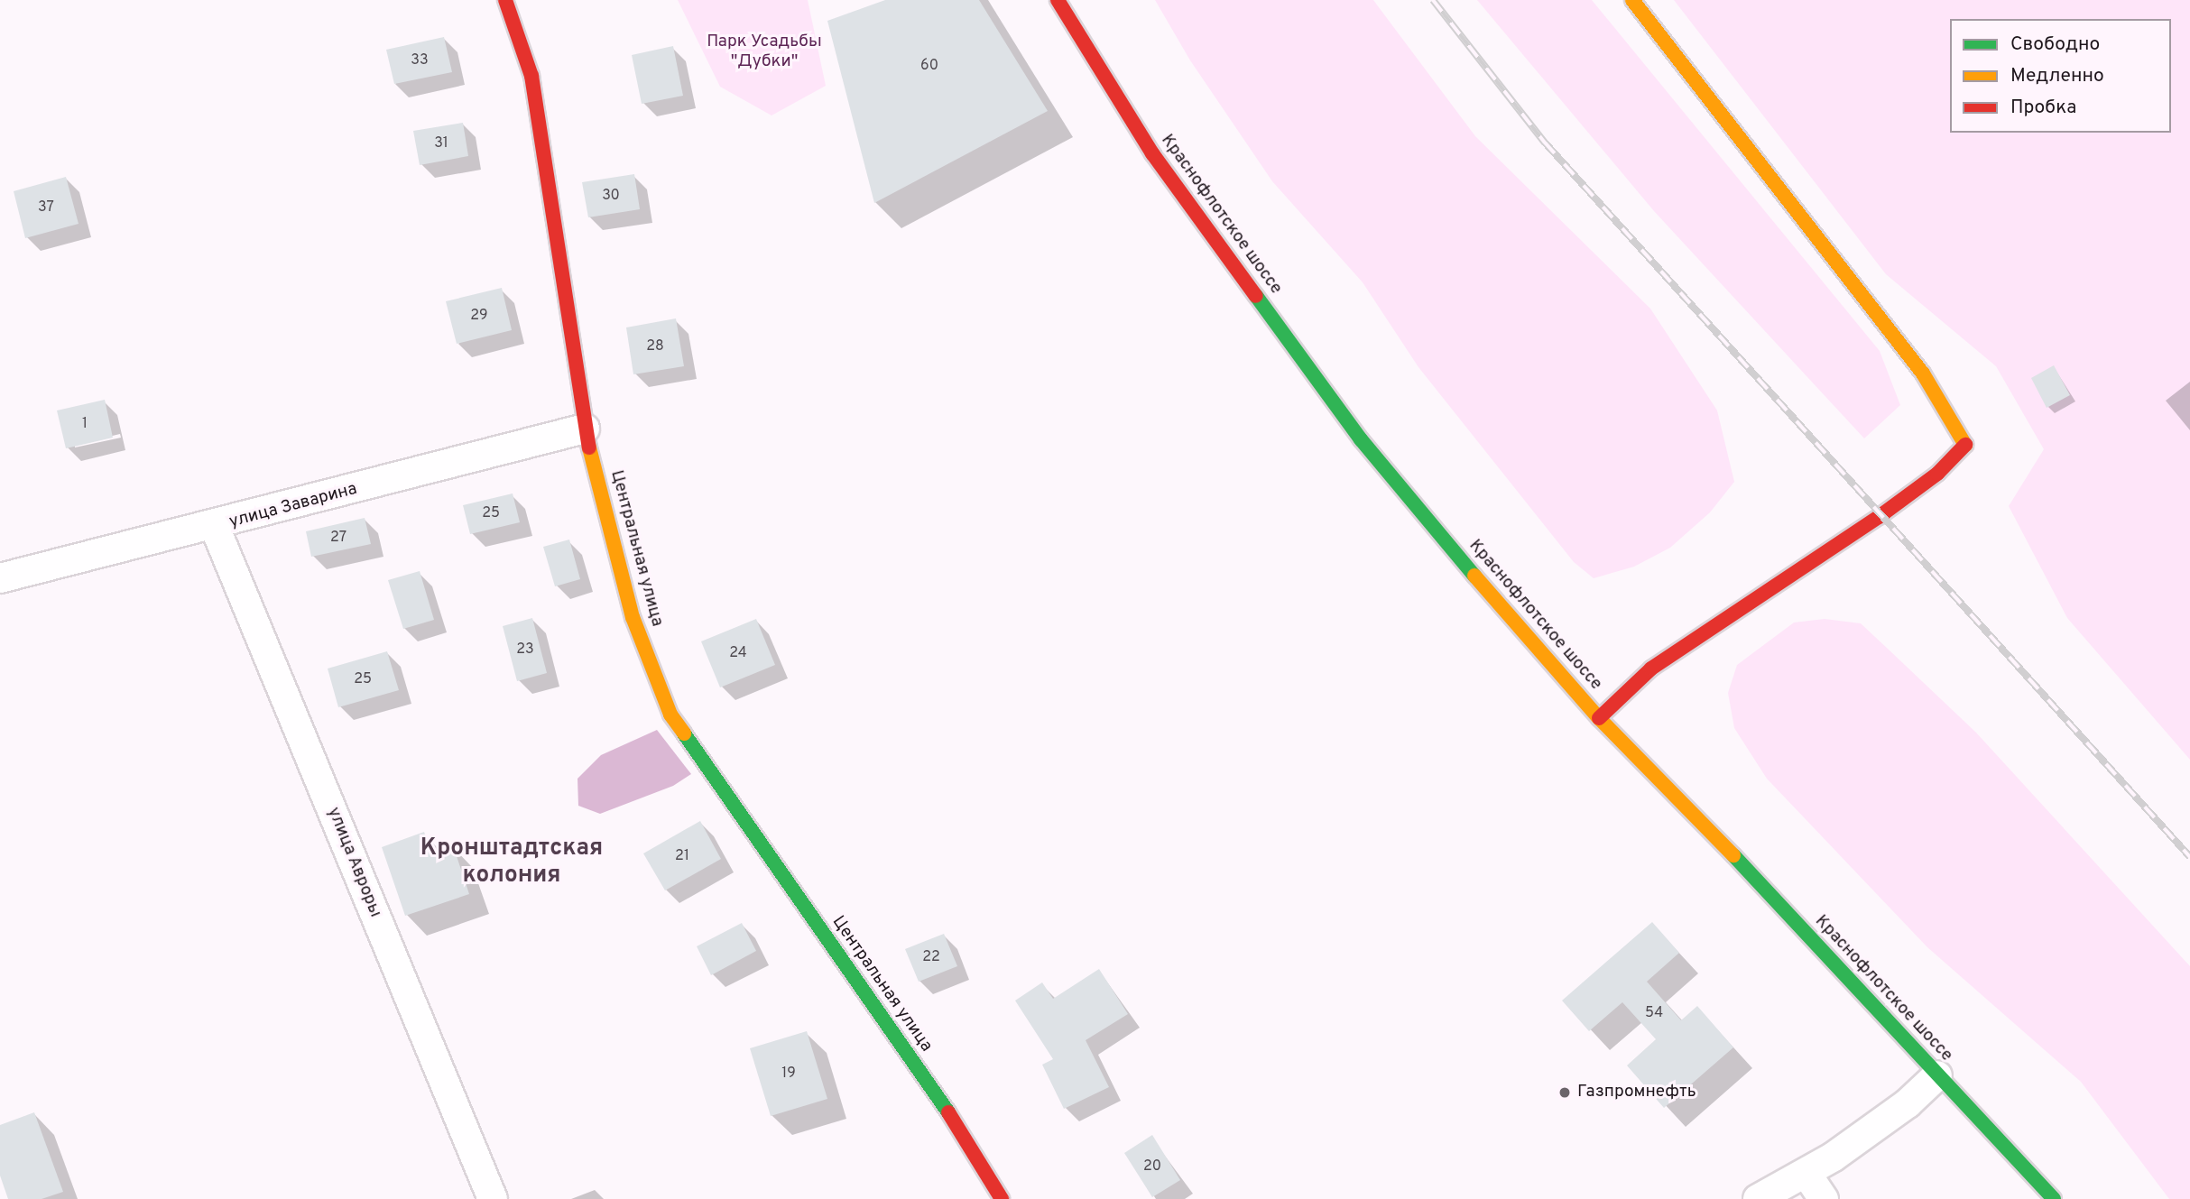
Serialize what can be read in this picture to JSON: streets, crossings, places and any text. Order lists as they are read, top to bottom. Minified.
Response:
{"streets":{"street":["Краснофлотское шоссе","улица Заварина","Центральная улица","улица Авроры"]},"crossings":[["улица Заварина","Центральная улица"],["улица Заварина","улица Авроры"]],"districts":["Кронштадтская колония"],"parks":["Парк Усадьбы \"Дубки\""],"places":["Газпромнефть"],"house_numbers":["33","60","31","30","37","29","28","1","25","27","23","24","25","21","22","54","19","20"],"legend":["Свободно","Медленно","Пробка"]}
